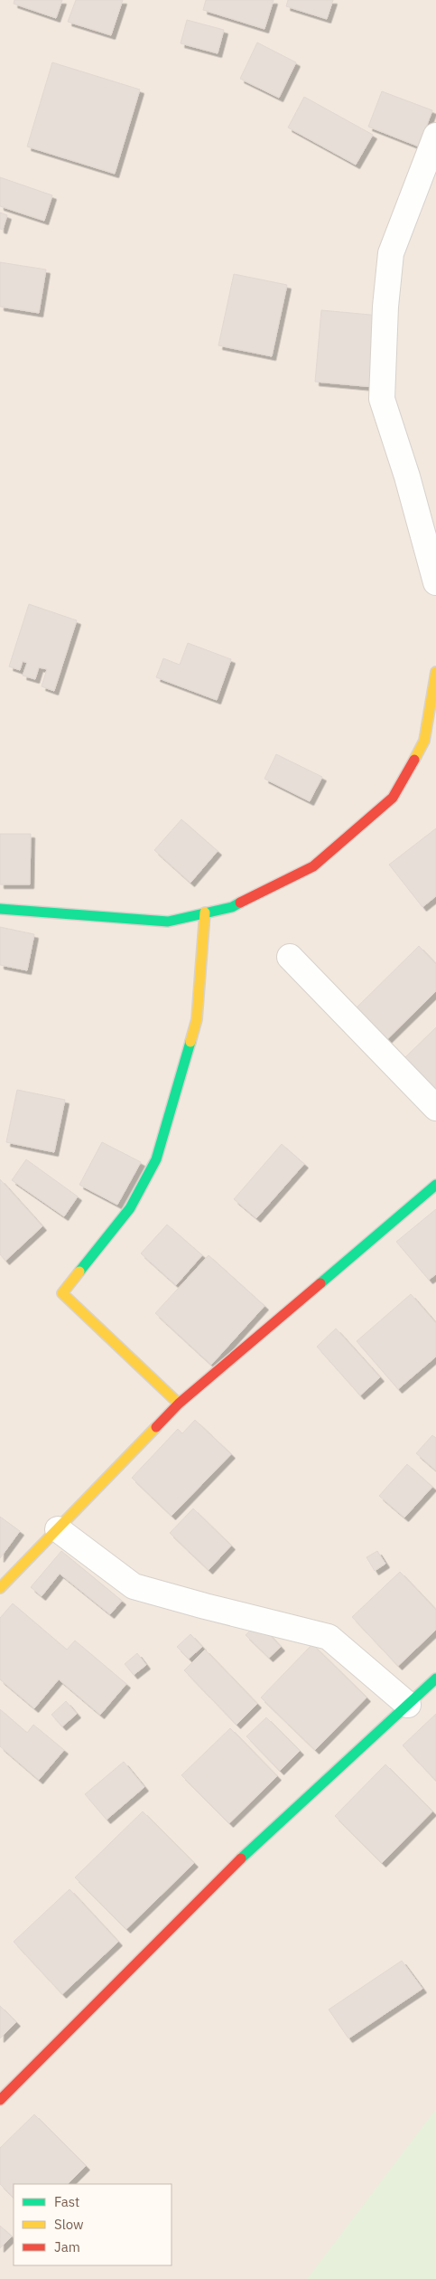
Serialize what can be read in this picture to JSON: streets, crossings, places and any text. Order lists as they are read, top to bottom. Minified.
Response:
{"legend":["Fast","Slow","Jam"]}
